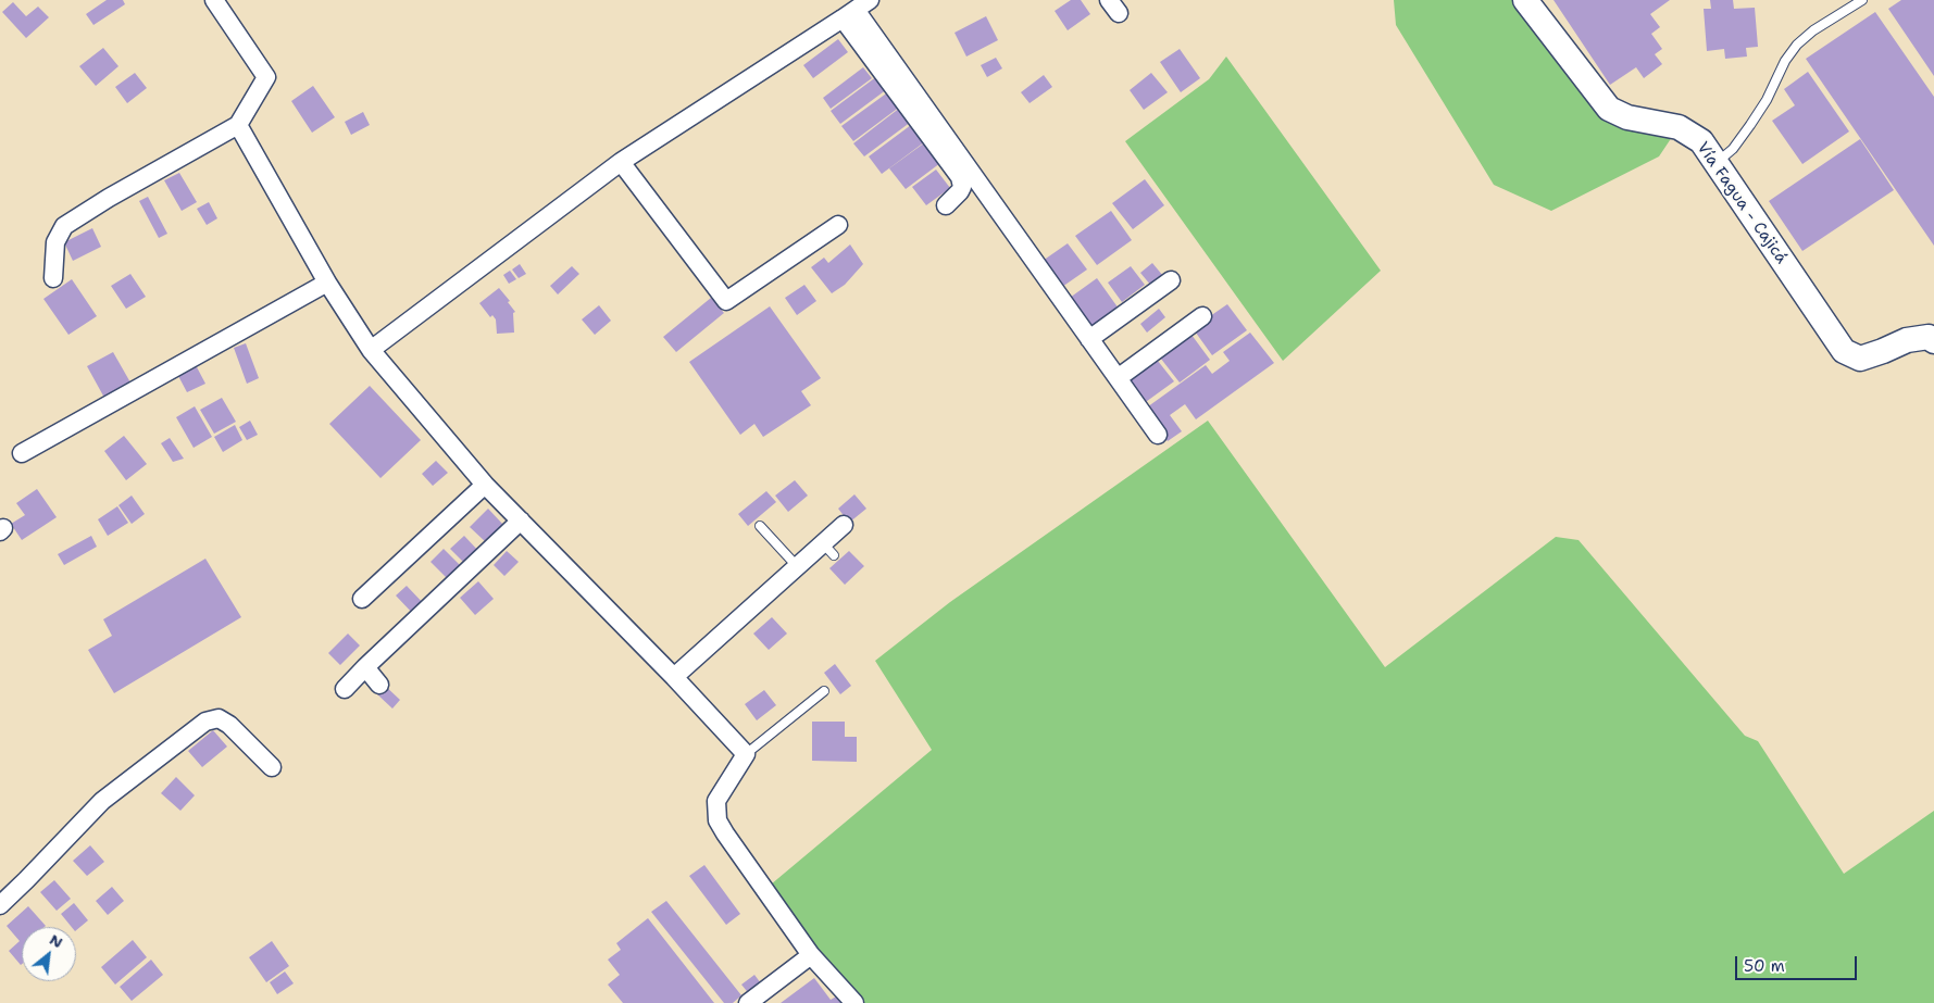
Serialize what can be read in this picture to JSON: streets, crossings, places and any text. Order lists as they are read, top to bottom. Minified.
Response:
{"streets":{"street":["Vía Fagua - Cajicá"]},"scale_bar":"50 m","north":"top right"}
